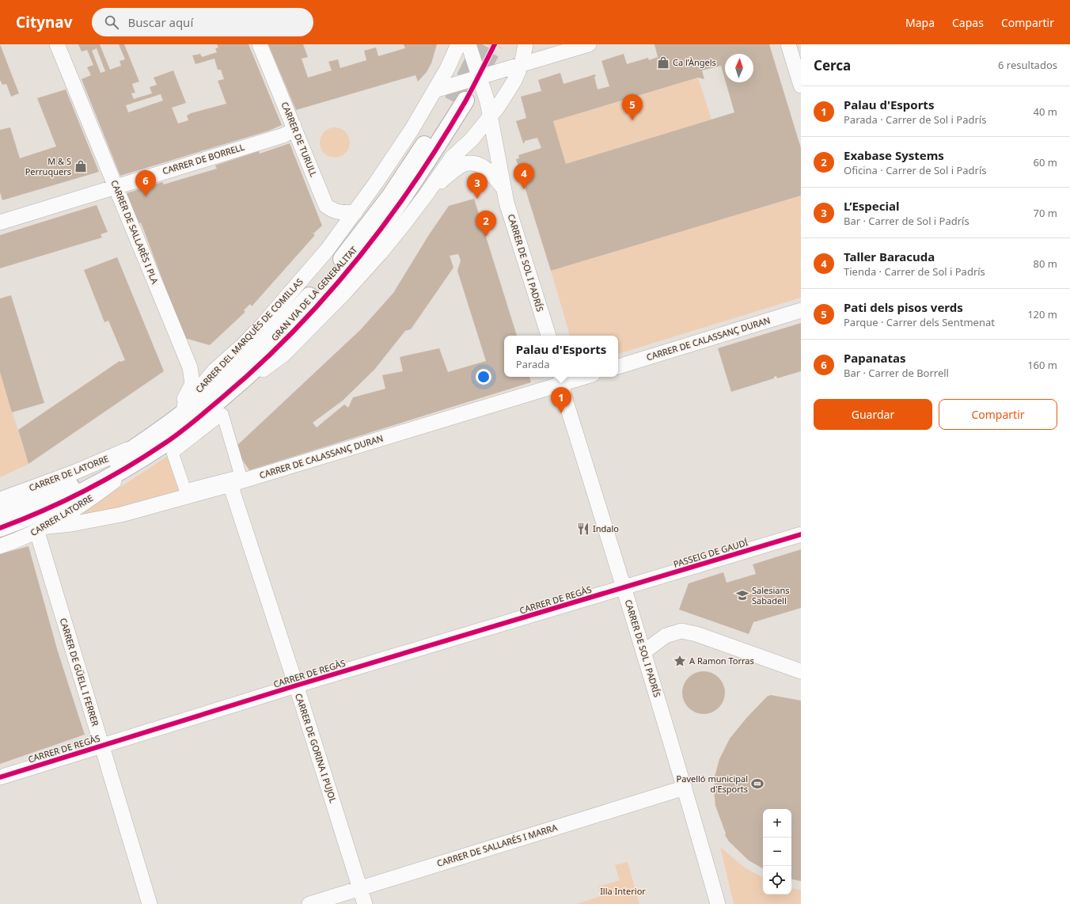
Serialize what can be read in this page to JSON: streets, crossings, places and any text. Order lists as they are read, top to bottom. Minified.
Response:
{"streets":{"street":["CARRER DE TURULL","CARRER DE BORRELL","CARRER DE SALLARÈS I PLA","CARRER DE SOL I PADRÍS","GRAN VIA DE LA GENERALITAT","CARRER DEL MARQUÈS DE COMILLAS","CARRER DE CALASSANÇ DURAN","CARRER DE LATORRE","CARRER LATORRE","PASSEIG DE GAUDÍ","CARRER DE REGÀS","CARRER DE GÜELL I FERRER","CARRER DE GORINA I PUJOL","CARRER DE SALLARÉS I MARRA"]},"crossings":[["CARRER DE TURULL","CARRER DE BORRELL"],["CARRER DE TURULL","CARRER DEL MARQUÈS DE COMILLAS"],["CARRER DE BORRELL","CARRER DE SALLARÈS I PLA"],["CARRER DE SALLARÈS I PLA","GRAN VIA DE LA GENERALITAT"],["CARRER DE SALLARÈS I PLA","CARRER DEL MARQUÈS DE COMILLAS"],["CARRER DE SOL I PADRÍS","CARRER DE CALASSANÇ DURAN"],["CARRER DE SOL I PADRÍS","PASSEIG DE GAUDÍ"],["CARRER DE SOL I PADRÍS","CARRER DE REGÀS"],["CARRER DE SOL I PADRÍS","CARRER DE SALLARÉS I MARRA"],["GRAN VIA DE LA GENERALITAT","CARRER DEL MARQUÈS DE COMILLAS"],["GRAN VIA DE LA GENERALITAT","CARRER DE LATORRE"],["GRAN VIA DE LA GENERALITAT","CARRER LATORRE"],["CARRER DE CALASSANÇ DURAN","CARRER LATORRE"],["CARRER DE CALASSANÇ DURAN","CARRER DE GÜELL I FERRER"],["CARRER DE CALASSANÇ DURAN","CARRER DE GORINA I PUJOL"],["CARRER LATORRE","CARRER DE GÜELL I FERRER"],["PASSEIG DE GAUDÍ","CARRER DE REGÀS"],["CARRER DE REGÀS","CARRER DE GÜELL I FERRER"],["CARRER DE REGÀS","CARRER DE GORINA I PUJOL"],["CARRER DE GORINA I PUJOL","CARRER DE SALLARÉS I MARRA"]],"parks":["Illa Interior"],"places":{"shop":["Ca l’Àngels","M & S Perruquers"],"restaurant":["Indalo"],"school or university":["Salesians Sabadell"],"place":["A Ramon Torras"],"sports":["Pavelló municipal d'Esports"]},"north":"top","page":{"header":"Citynav","search":"Buscar aquí","nav":["Mapa","Capas","Compartir"],"heading":["Cerca","6 resultados"],"list":[{"mark":"1","name":"Palau d'Esports","note":"Parada · Carrer de Sol i Padrís","value":"40 m"},{"mark":"2","name":"Exabase Systems","note":"Oficina · Carrer de Sol i Padrís","value":"60 m"},{"mark":"3","name":"L’Especial","note":"Bar · Carrer de Sol i Padrís","value":"70 m"},{"mark":"4","name":"Taller Baracuda","note":"Tienda · Carrer de Sol i Padrís","value":"80 m"},{"mark":"5","name":"Pati dels pisos verds","note":"Parque · Carrer dels Sentmenat","value":"120 m"},{"mark":"6","name":"Papanatas","note":"Bar · Carrer de Borrell","value":"160 m"}],"pins":["5","4","6","3","2","1"],"popup":["Palau d'Esports","Parada"],"buttons":["Guardar","Compartir"],"map_buttons":["+","−"]}}
